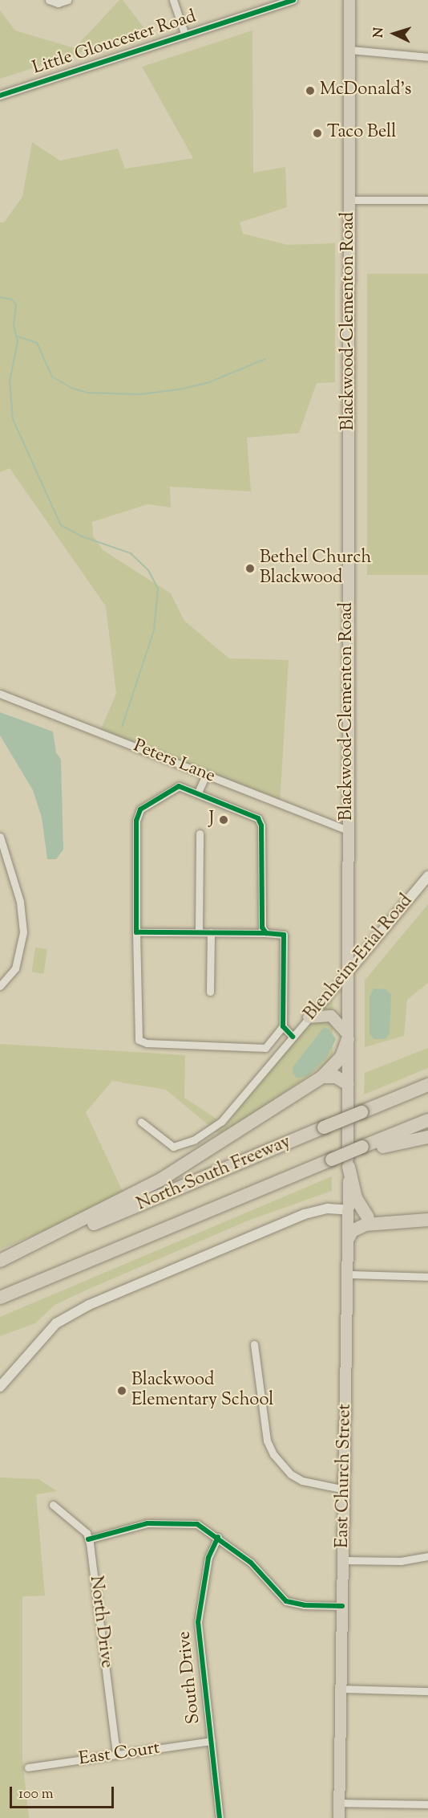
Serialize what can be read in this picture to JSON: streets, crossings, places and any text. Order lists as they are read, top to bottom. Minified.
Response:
{"streets":{"highway":["North-South Freeway"],"main road":["Blackwood-Clementon Road","Blenheim-Erial Road","East Church Street"],"street":["Little Gloucester Road","Peters Lane","North Drive","South Drive","East Court"]},"crossings":[["Blackwood-Clementon Road","Peters Lane"],["Blackwood-Clementon Road","Blenheim-Erial Road"],["Blackwood-Clementon Road","East Church Street"],["North Drive","East Court"],["South Drive","East Court"]],"places":["McDonald's","Taco Bell","Bethel Church Blackwood","J","Blackwood Elementary School"],"scale_bar":"100 m","north":"left"}
